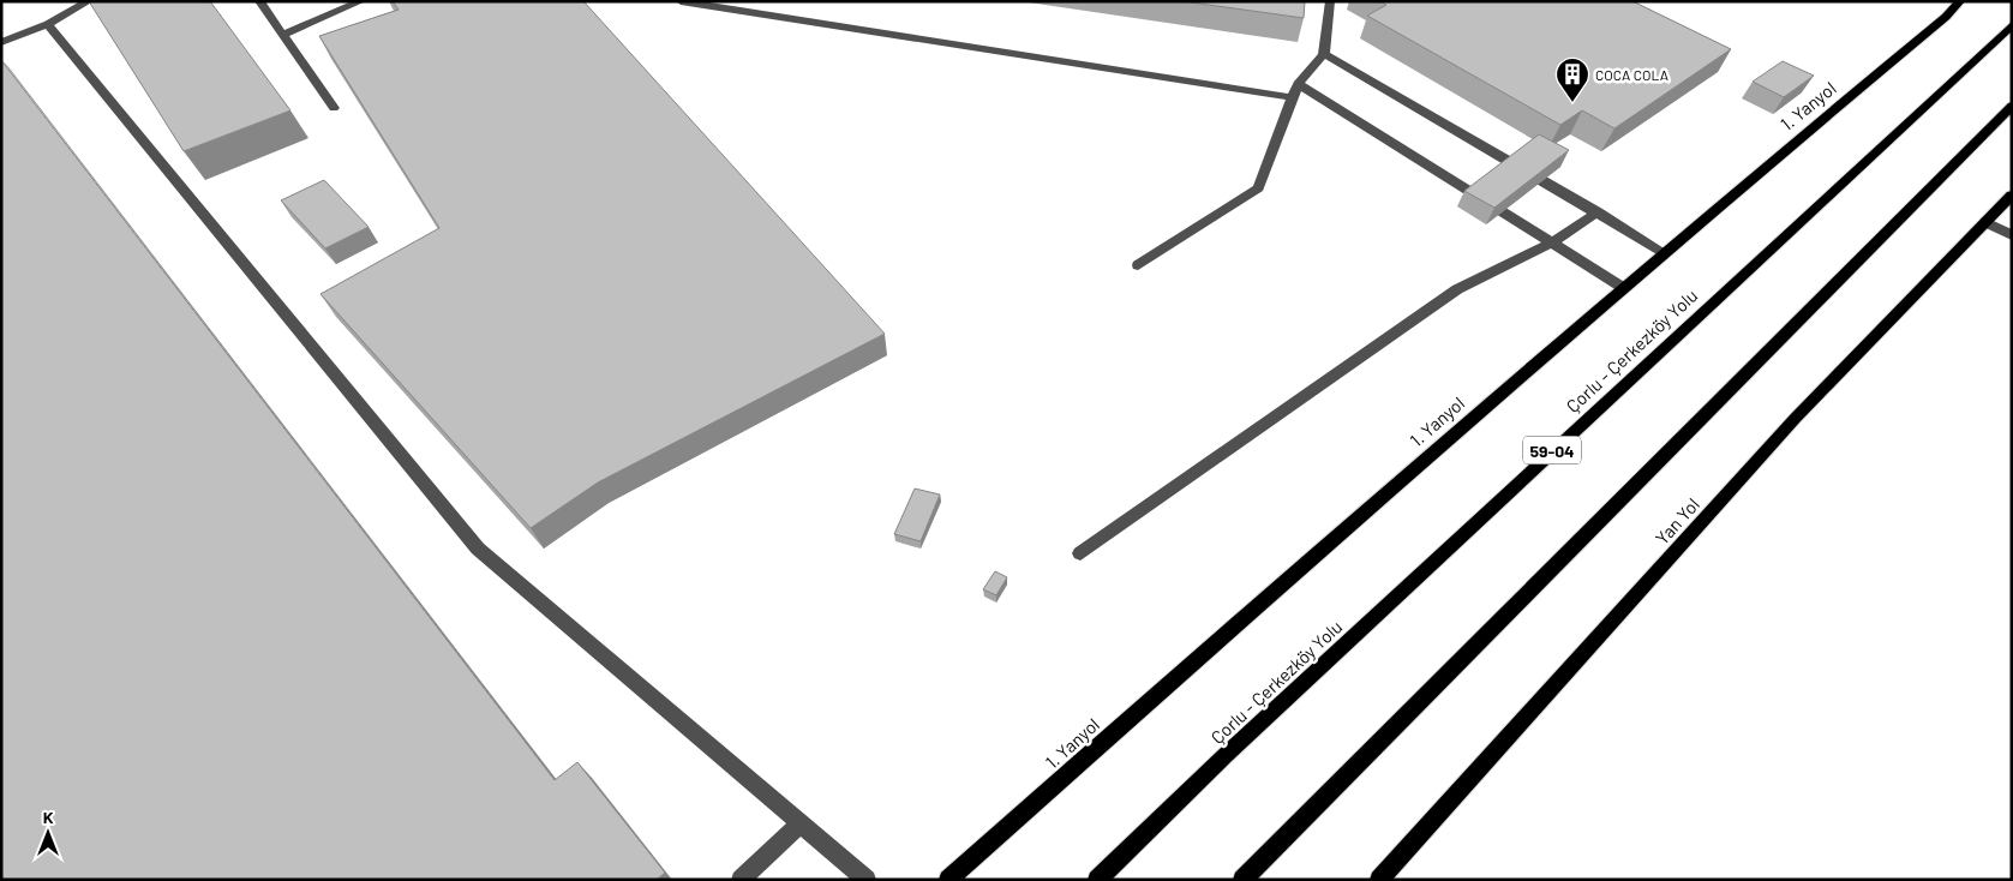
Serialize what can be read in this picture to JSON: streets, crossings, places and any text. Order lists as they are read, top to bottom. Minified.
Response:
{"streets":{"main road":["1. Yanyol","Çorlu - Çerkezköy Yolu","59-04","Yan Yol"]},"places":{"building":["COCA COLA"]},"north":"top"}
